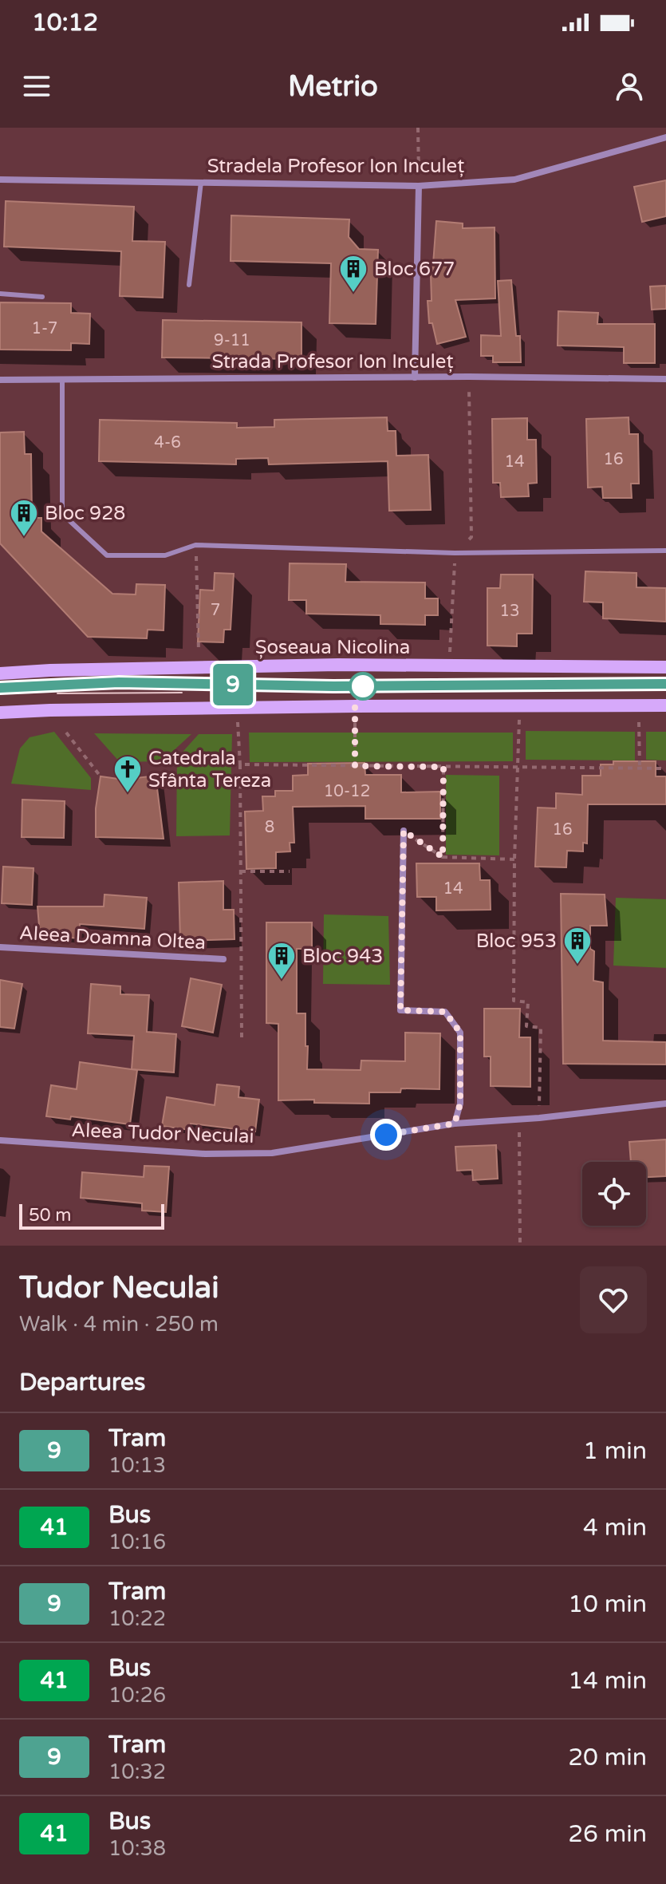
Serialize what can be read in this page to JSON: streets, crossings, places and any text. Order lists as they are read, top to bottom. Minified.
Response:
{"streets":{"main road":["Șoseaua Nicolina"],"street":["Stradela Profesor Ion Inculeț","Strada Profesor Ion Inculeț","Aleea Doamna Oltea","Aleea Tudor Neculai"]},"places":{"building":["Bloc 677","Bloc 928","Bloc 953","Bloc 943"],"church":["Catedrala Sfânta Tereza"]},"lines":["tram line 9"],"house_numbers":["1-7","9-11","4-6","16","14","7","13","10-12","8","16","14"],"scale_bar":"50 m","page":{"status":"10:12","header":"Metrio","on_map":"9","scale":"50 m","heading":[["Tudor Neculai","Walk · 4 min · 250 m"],"Departures"],"list":[{"mark":"9","name":"Tram","note":"10:13","value":"1 min"},{"mark":"41","name":"Bus","note":"10:16","value":"4 min"},{"mark":"9","name":"Tram","note":"10:22","value":"10 min"},{"mark":"41","name":"Bus","note":"10:26","value":"14 min"},{"mark":"9","name":"Tram","note":"10:32","value":"20 min"},{"mark":"41","name":"Bus","note":"10:38","value":"26 min"}]}}
